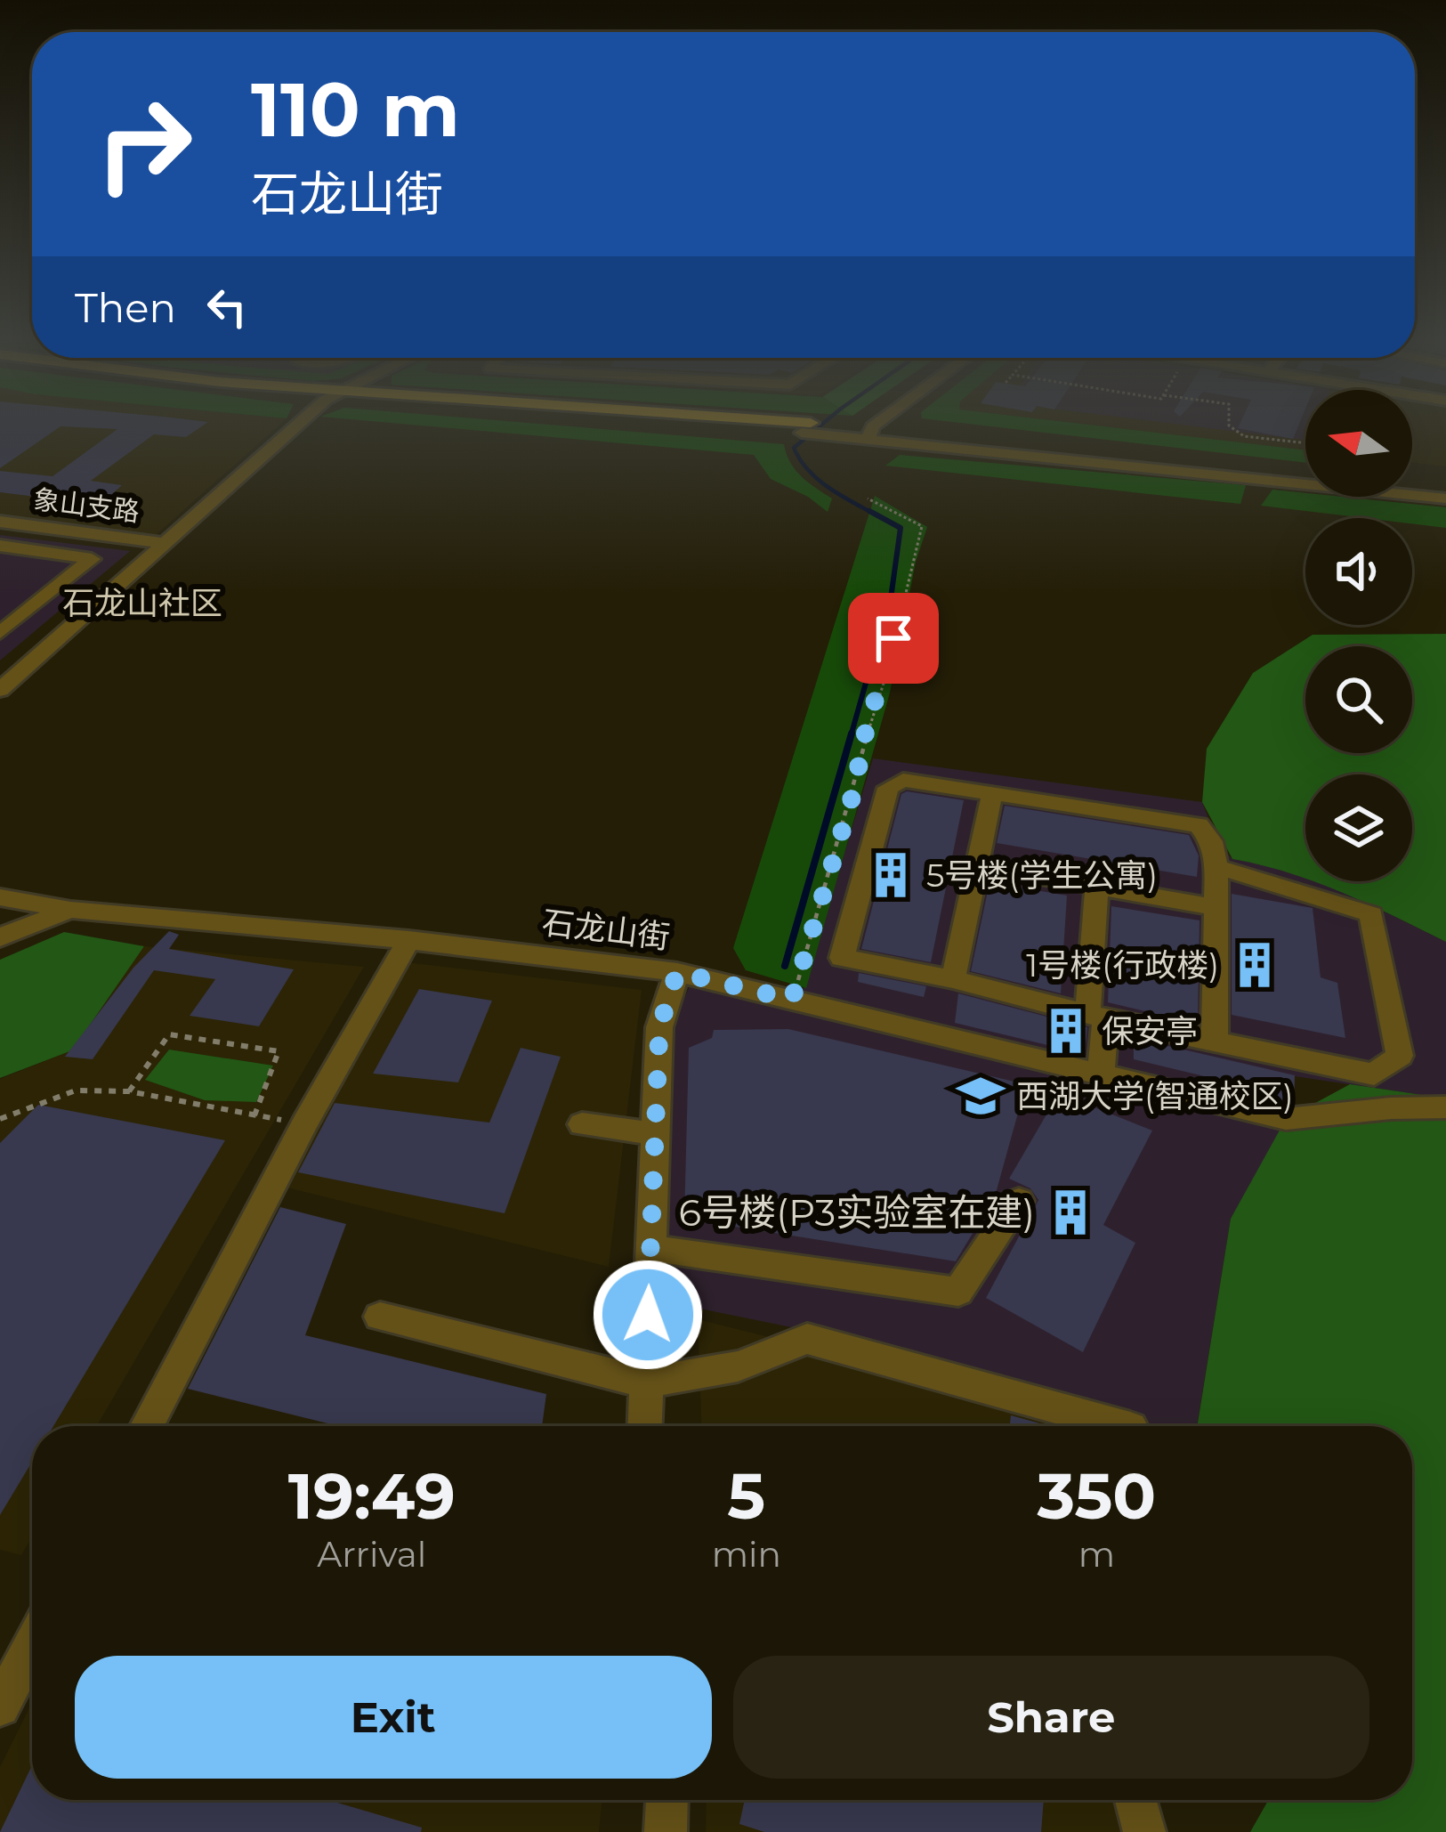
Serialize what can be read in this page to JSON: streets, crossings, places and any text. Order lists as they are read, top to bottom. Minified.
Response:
{"streets":{"street":["象山支路","石龙山街"]},"districts":["石龙山社区"],"places":{"building":["5号楼(学生公寓)","1号楼(行政楼)","保安亭","6号楼(P3实验室在建)"],"school or university":["西湖大学(智通校区)"]},"north":"left","page":{"turn":["110 m","石龙山街"],"then":"Then","eta":["19:49","Arrival","5","min","350","m"],"buttons":["Exit","Share"]}}
